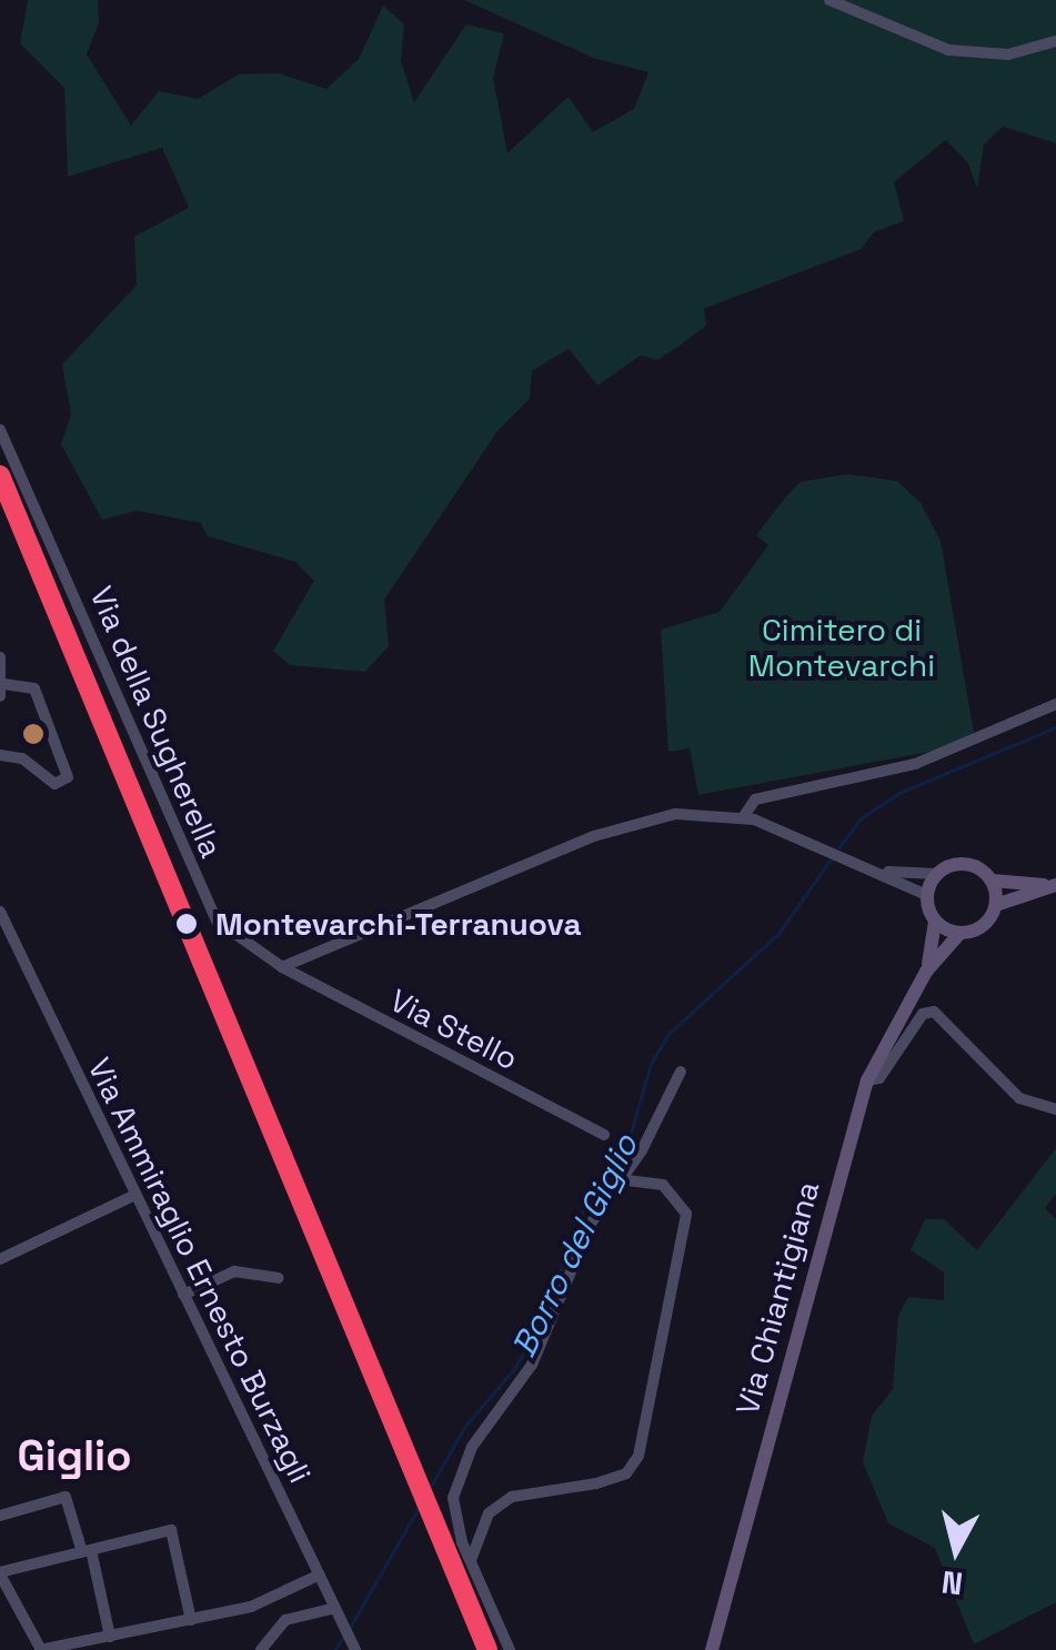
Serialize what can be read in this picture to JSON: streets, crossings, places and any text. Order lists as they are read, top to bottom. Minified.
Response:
{"streets":{"main road":["Via Chiantigiana"],"street":["Via della Sugherella","Via Stello","Via Ammiraglio Ernesto Burzagli"]},"crossings":[["Via della Sugherella","Via Stello"]],"districts":["Giglio"],"water":["Borro del Giglio"],"parks":["Cimitero di Montevarchi"],"places":["Montevarchi-Terranuova"],"north":"bottom"}
